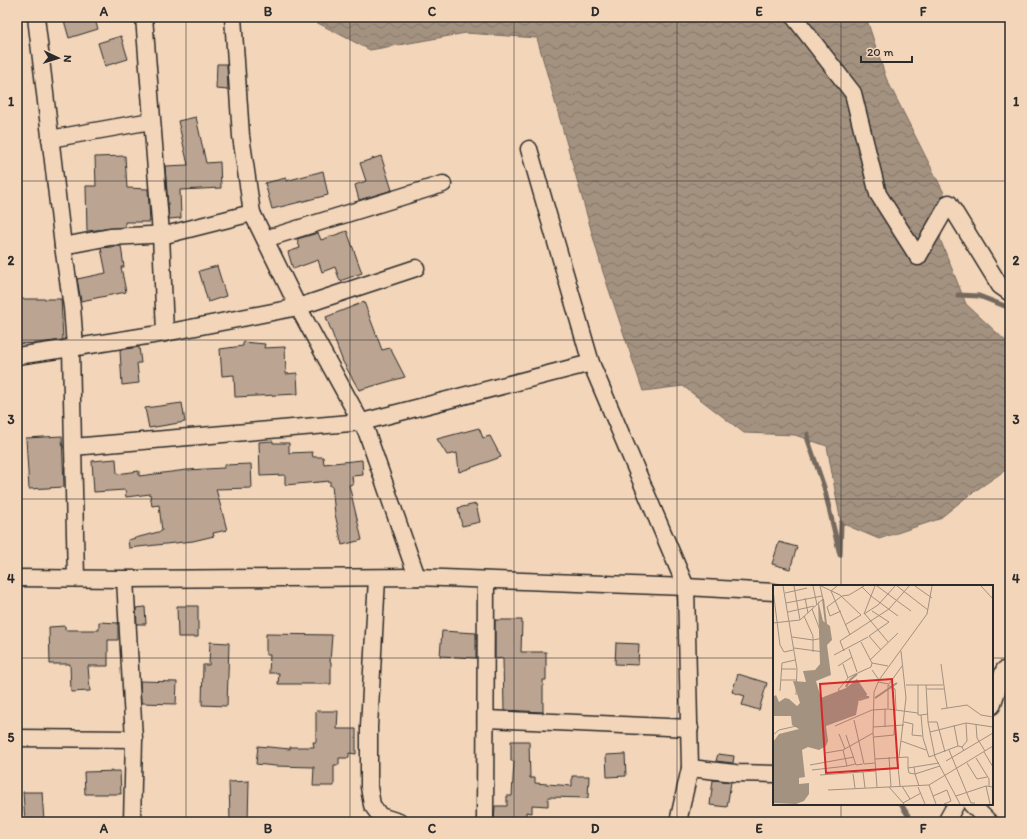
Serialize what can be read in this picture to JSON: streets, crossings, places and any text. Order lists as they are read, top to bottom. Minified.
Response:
{"scale_bar":"20 m","north":"right","grid":{"columns":["A","B","C","D","E","F"],"rows":["1","2","3","4","5"]}}
